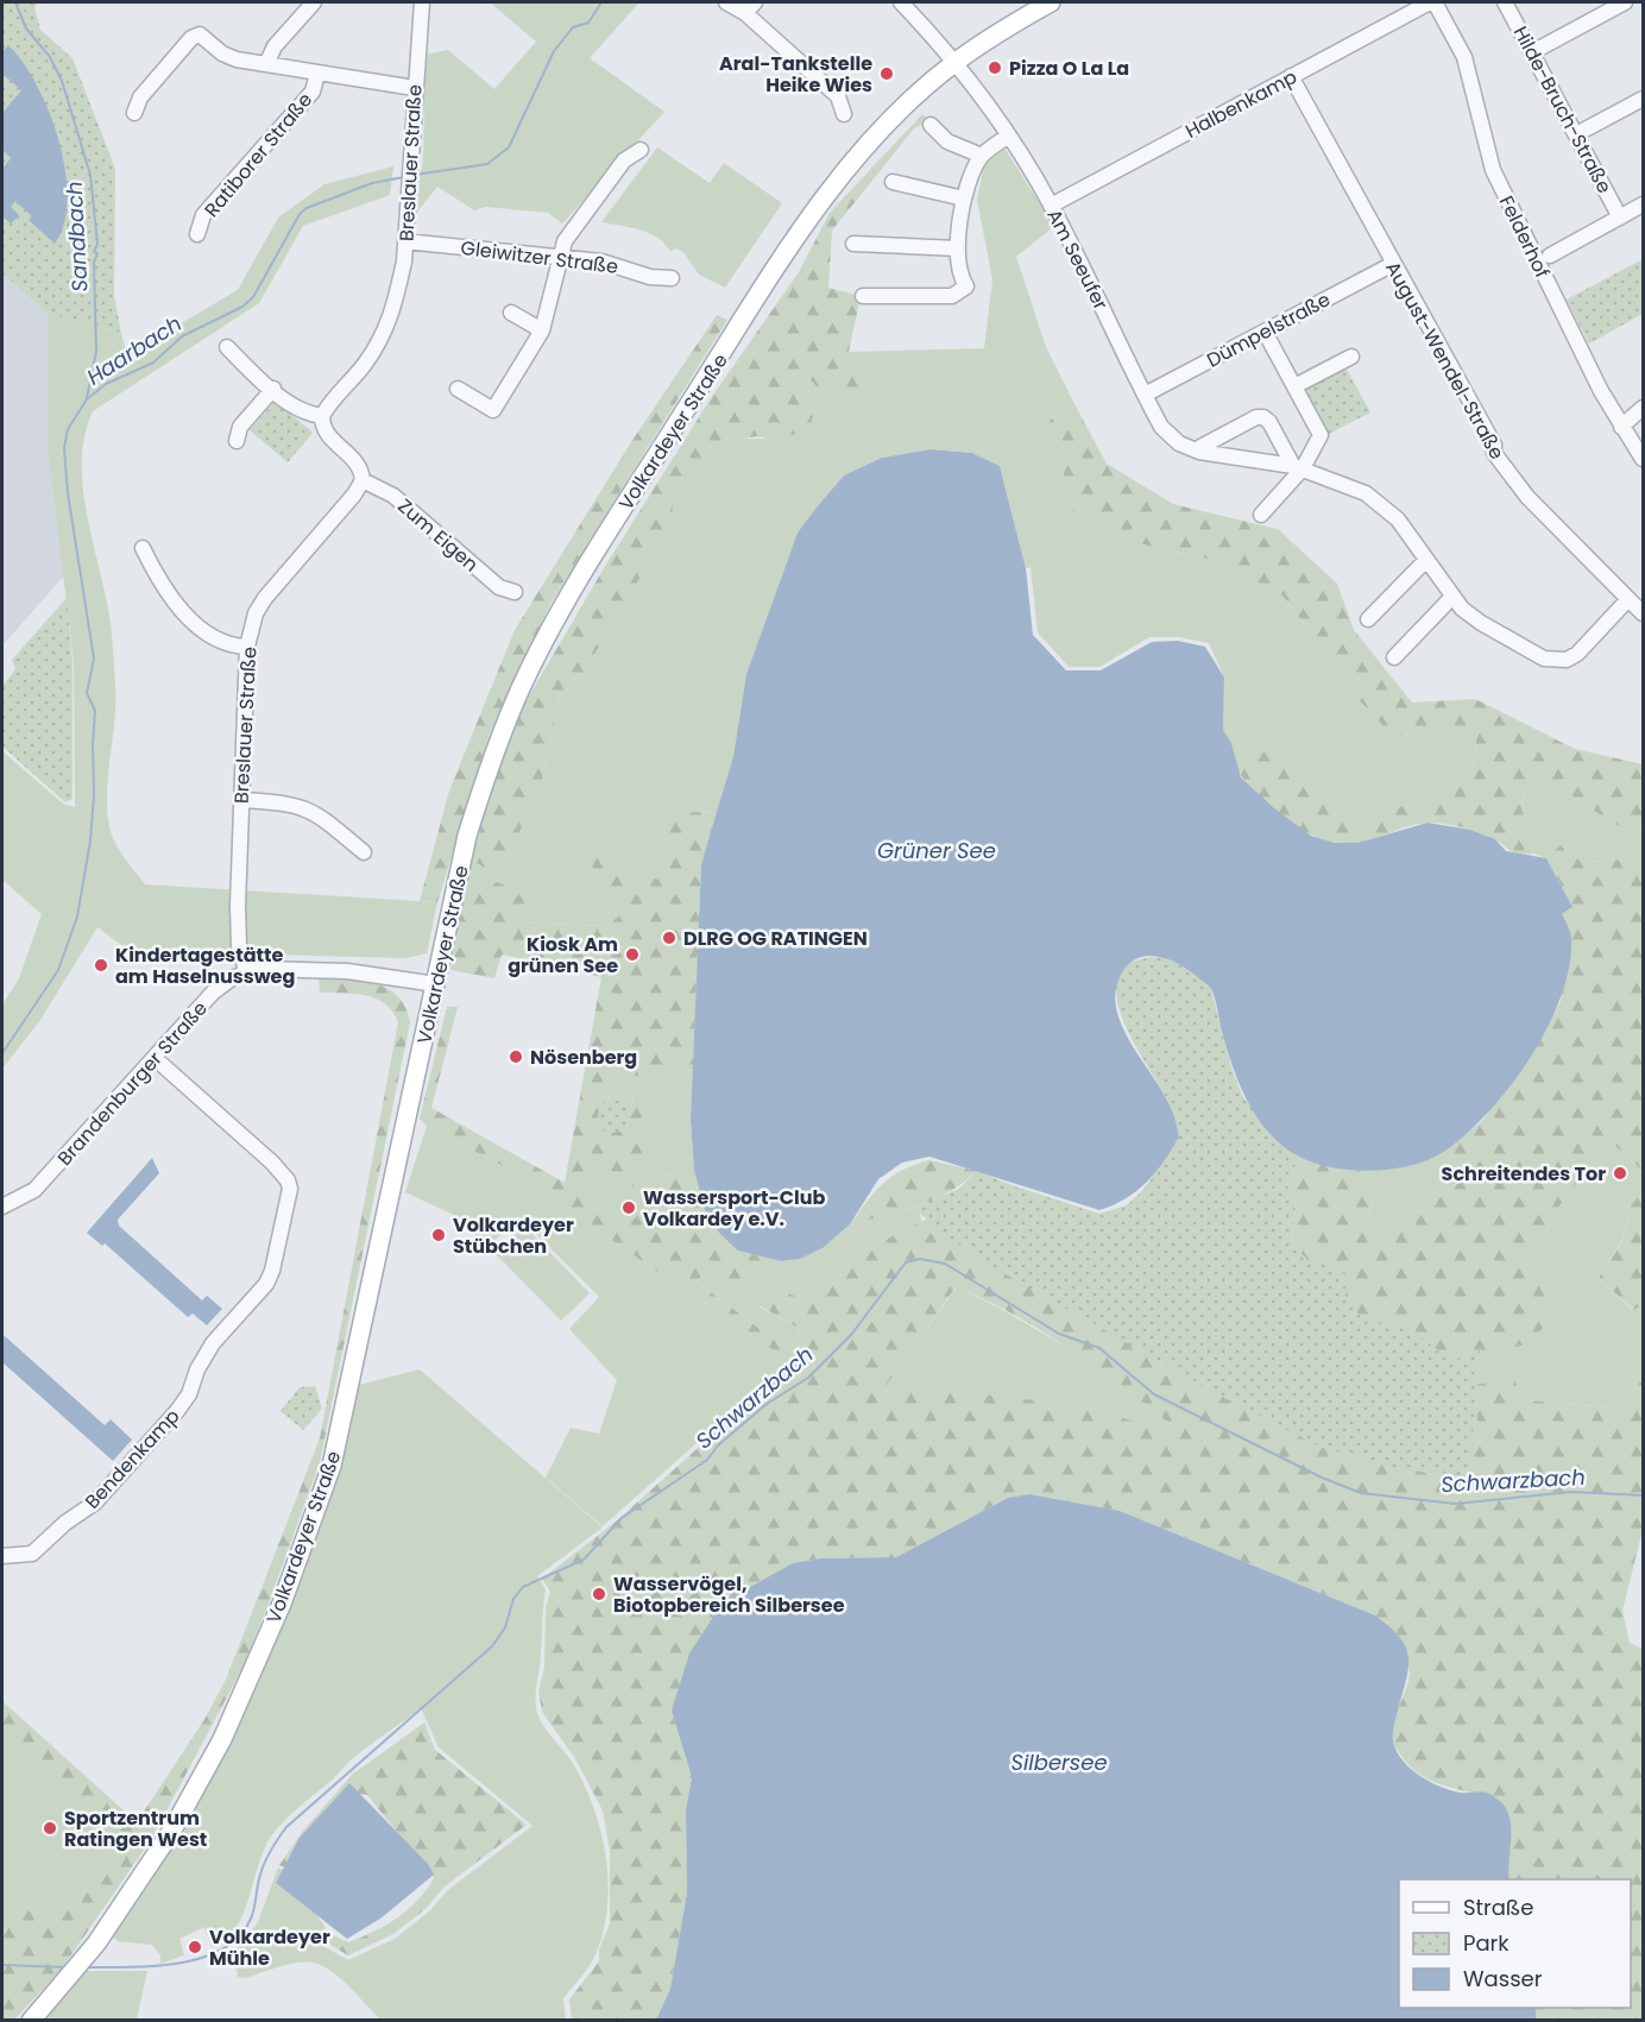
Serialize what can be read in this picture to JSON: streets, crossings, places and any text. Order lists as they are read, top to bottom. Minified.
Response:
{"streets":{"main road":["Volkardeyer Straße"],"street":["Halbenkamp","Hilde-Bruch-Straße","Ratiborer Straße","Breslauer Straße","Felderhof","Gleiwitzer Straße","Am Seeufer","Dümpelstraße","August-Wendel-Straße","Zum Eigen","Brandenburger Straße","Bendenkamp"]},"crossings":[["Halbenkamp","Am Seeufer"],["Halbenkamp","August-Wendel-Straße"],["Breslauer Straße","Gleiwitzer Straße"],["Breslauer Straße","Zum Eigen"],["Breslauer Straße","Brandenburger Straße"],["Am Seeufer","Dümpelstraße"],["Am Seeufer","August-Wendel-Straße"],["Am Seeufer","Volkardeyer Straße"],["Dümpelstraße","August-Wendel-Straße"],["Brandenburger Straße","Bendenkamp"]],"water":["Sandbach","Haarbach","Grüner See","Schwarzbach","Silbersee"],"places":["Pizza O La La","Aral-Tankstelle Heike Wies","DLRG OG RATINGEN","Kiosk Am grünen See","Kindertagestätte am Haselnussweg","Nösenberg","Schreitendes Tor","Wassersport-Club Volkardey e.V.","Volkardeyer Stübchen","Wasservögel, Biotopbereich Silbersee","Sportzentrum Ratingen West","Volkardeyer Mühle"],"legend":["Straße","Park","Wasser"]}
